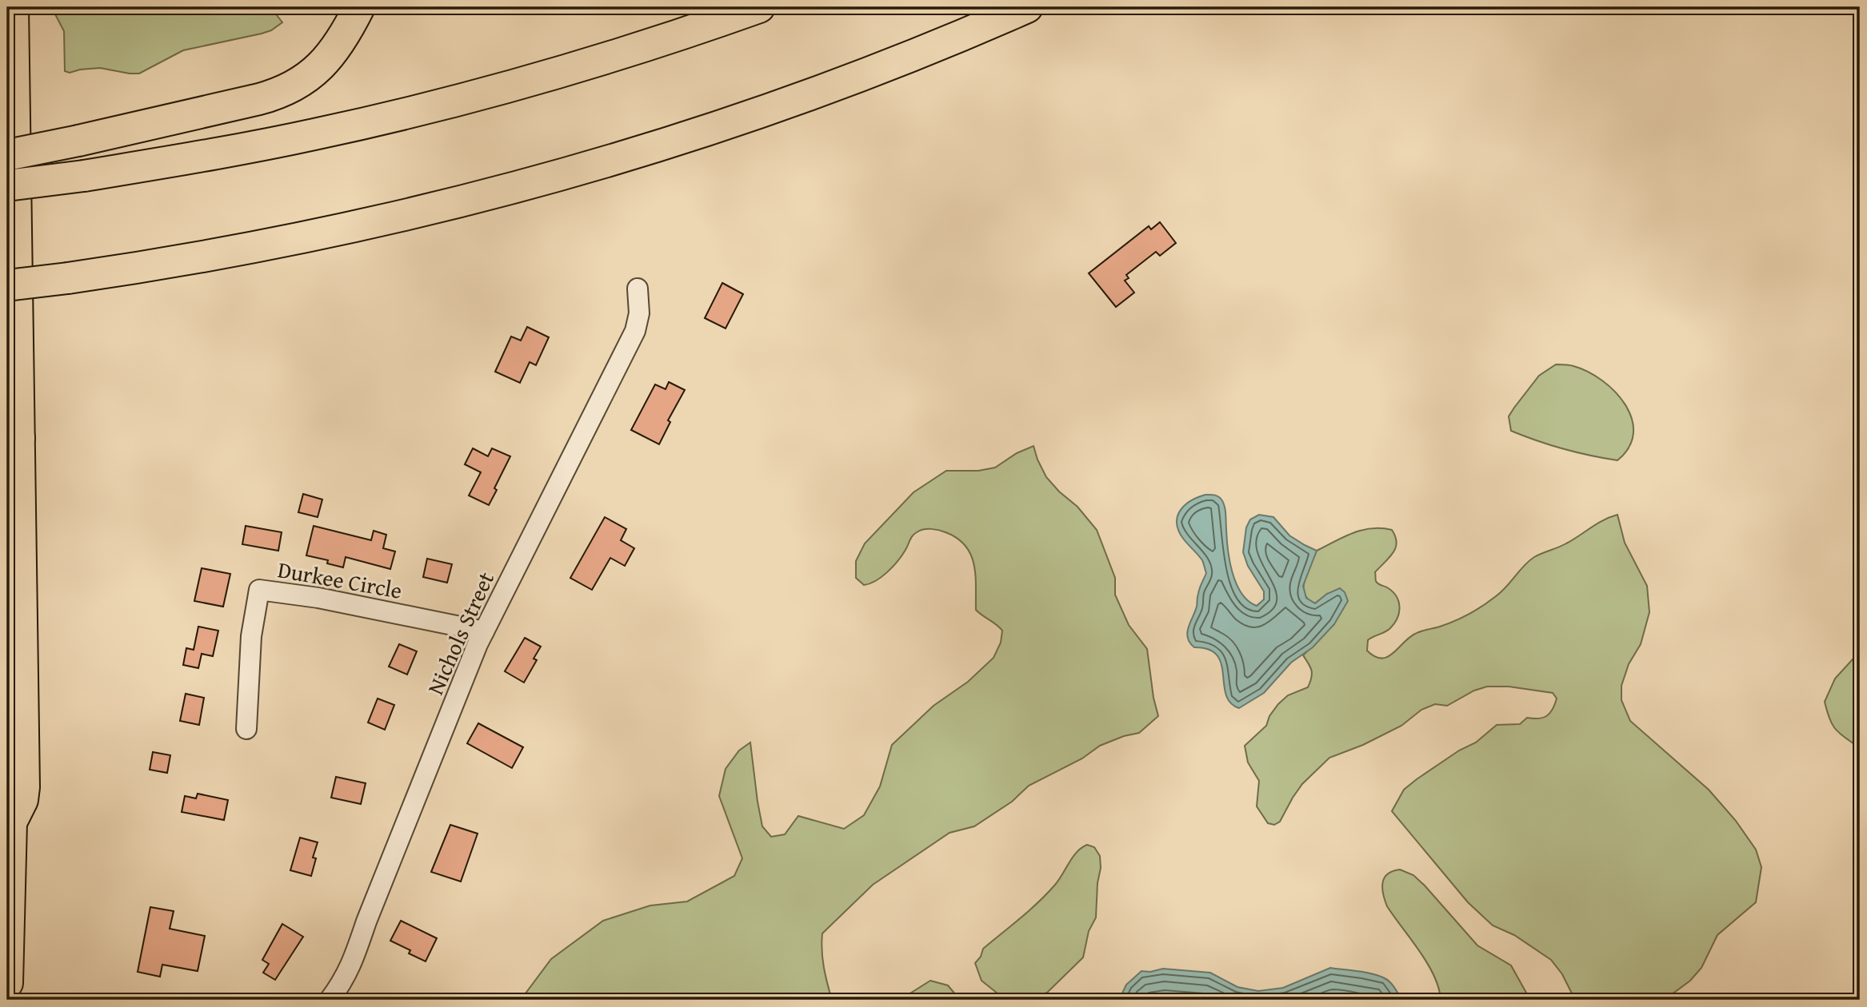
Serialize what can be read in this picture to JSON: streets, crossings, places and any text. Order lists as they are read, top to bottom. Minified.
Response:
{"streets":{"street":["Durkee Circle","Nichols Street"]},"crossings":[["Durkee Circle","Nichols Street"]]}
